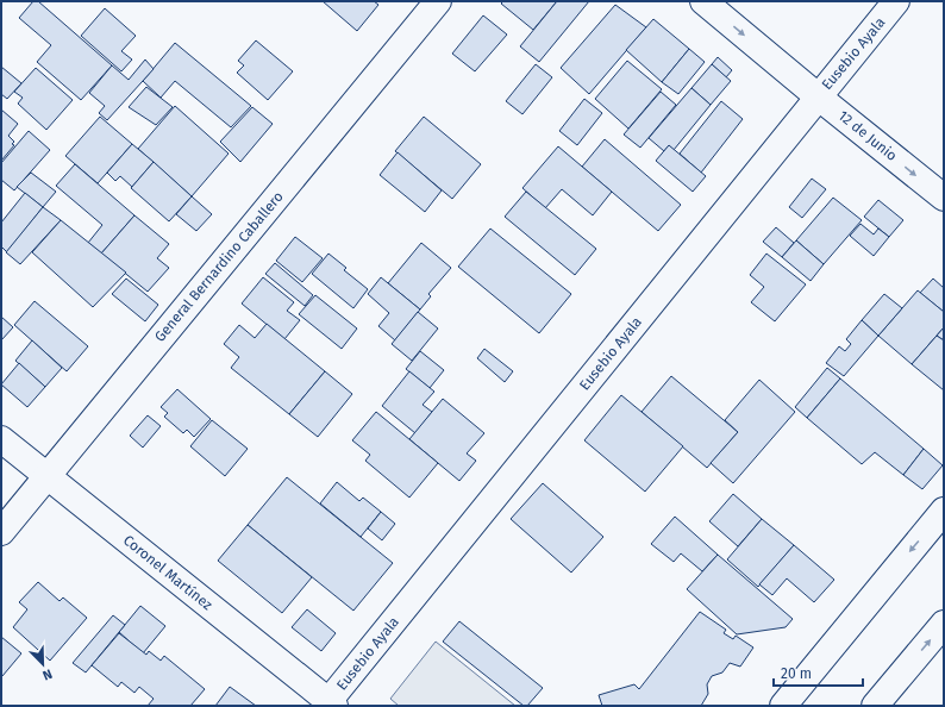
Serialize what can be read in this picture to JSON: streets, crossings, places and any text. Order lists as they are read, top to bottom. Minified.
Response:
{"streets":{"street":["Eusebio Ayala","12 de Junio","General Bernardino Caballero","Coronel Martínez"]},"crossings":[["Eusebio Ayala","12 de Junio"],["Eusebio Ayala","Coronel Martínez"],["General Bernardino Caballero","Coronel Martínez"]],"one_way":["12 de Junio"],"scale_bar":"20 m","north":"bottom right"}
